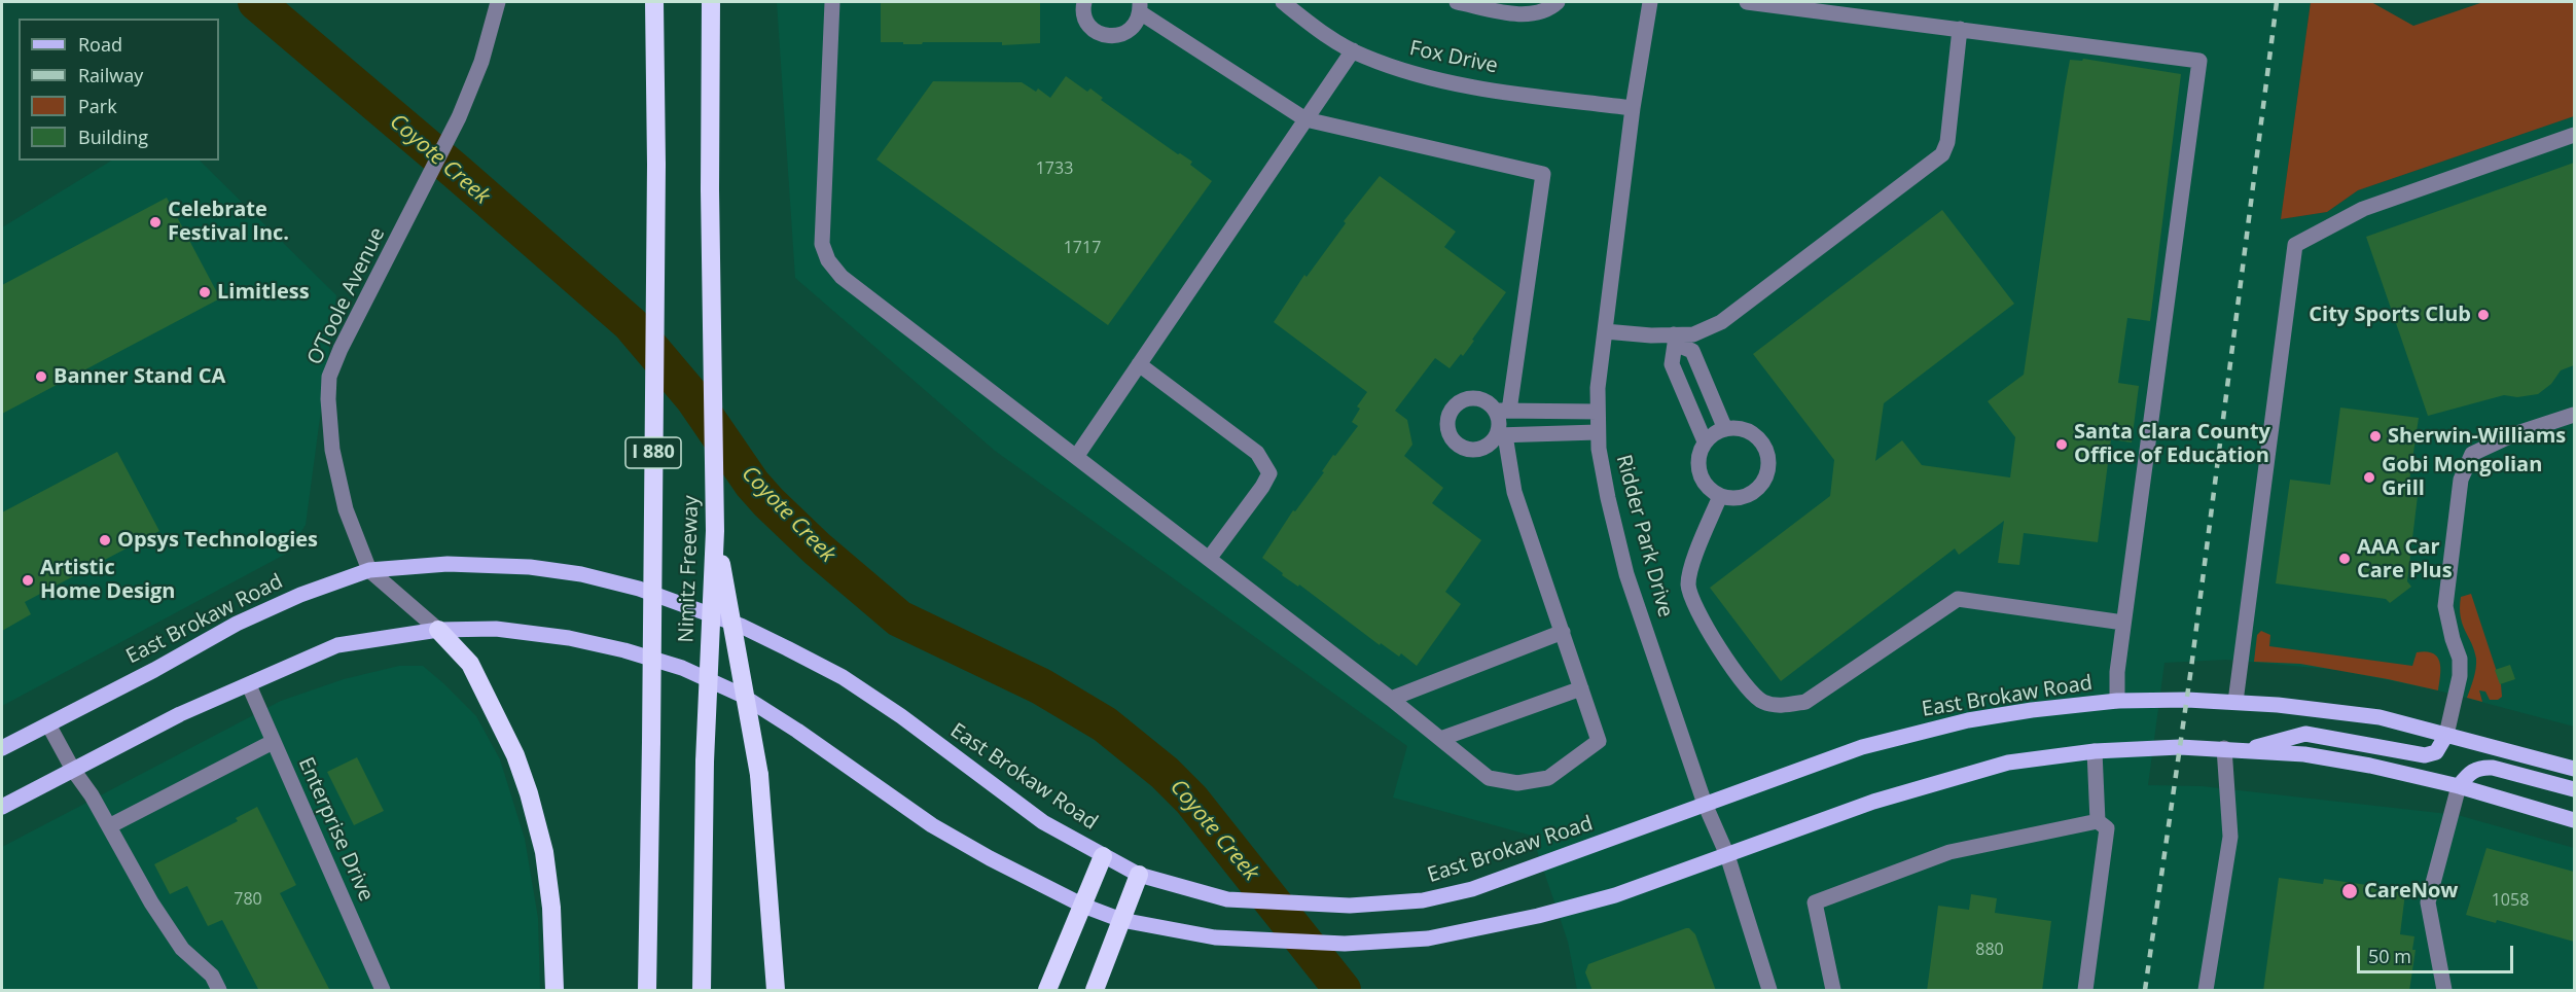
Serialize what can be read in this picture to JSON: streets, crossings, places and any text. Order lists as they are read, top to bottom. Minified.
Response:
{"streets":{"highway":["I 880","Nimitz Freeway"],"main road":["East Brokaw Road"],"street":["Fox Drive","O’Toole Avenue","Ridder Park Drive","Enterprise Drive"]},"crossings":[["Fox Drive","Ridder Park Drive"],["O’Toole Avenue","East Brokaw Road"],["Ridder Park Drive","East Brokaw Road"]],"water":["Coyote Creek"],"places":["Celebrate Festival Inc.","Limitless","City Sports Club","Banner Stand CA","Sherwin-Williams","Santa Clara County Office of Education","Gobi Mongolian Grill","Opsys Technologies","AAA Car Care Plus","Artistic Home Design","CareNow"],"house_numbers":["1733","1717","780","1058","880"],"legend":["Road","Railway","Park","Building"],"scale_bar":"50 m"}
